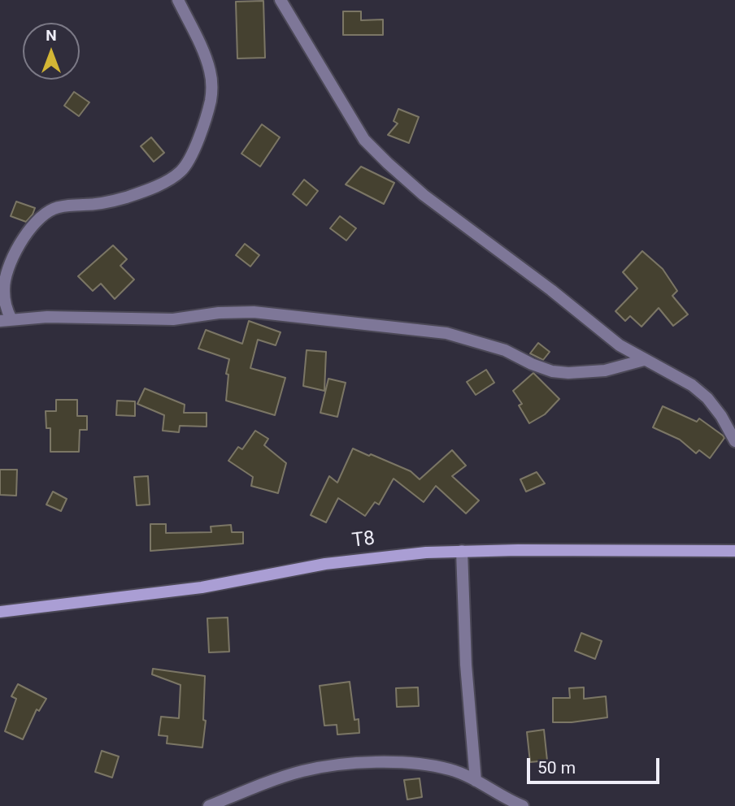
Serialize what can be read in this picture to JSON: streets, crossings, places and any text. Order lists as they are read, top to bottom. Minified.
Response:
{"streets":{"street":["T8"]},"scale_bar":"50 m","north":"top"}
